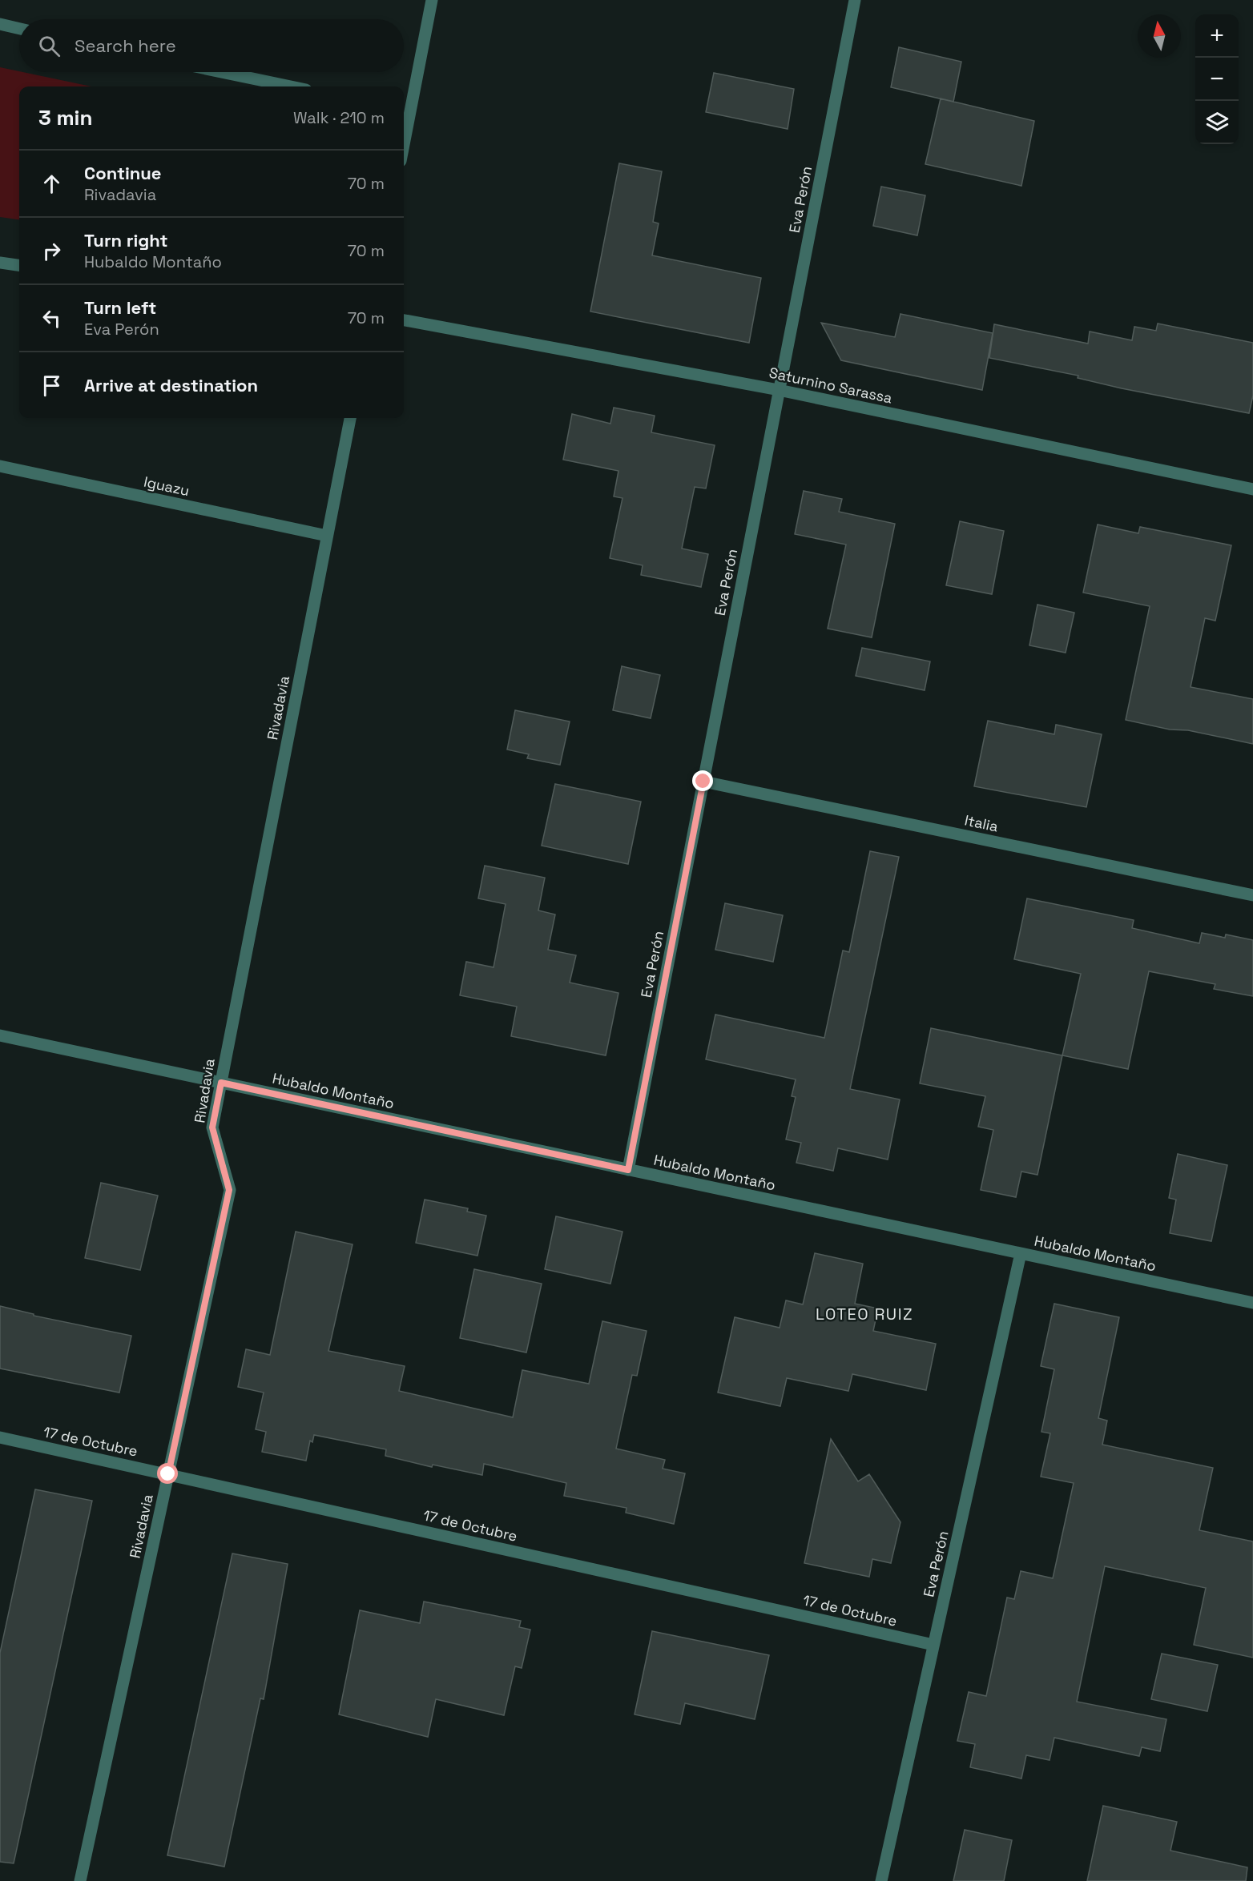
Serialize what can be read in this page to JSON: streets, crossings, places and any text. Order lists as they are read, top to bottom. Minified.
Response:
{"streets":{"street":["Eva Perón","Saturnino Sarassa","Iguazu","Rivadavia","Italia","Hubaldo Montaño","17 de Octubre"]},"crossings":[["Eva Perón","Saturnino Sarassa"],["Eva Perón","Italia"],["Eva Perón","Hubaldo Montaño"],["Eva Perón","17 de Octubre"],["Iguazu","Rivadavia"],["Rivadavia","Hubaldo Montaño"],["Rivadavia","17 de Octubre"]],"districts":["LOTEO RUIZ"],"north":"top","page":{"map_buttons":["+","−"],"search":"Search here","heading":["3 min","Walk · 210 m"],"list":[["Continue","Rivadavia","70 m"],["Turn right","Hubaldo Montaño","70 m"],["Turn left","Eva Perón","70 m"],"Arrive at destination"]}}
